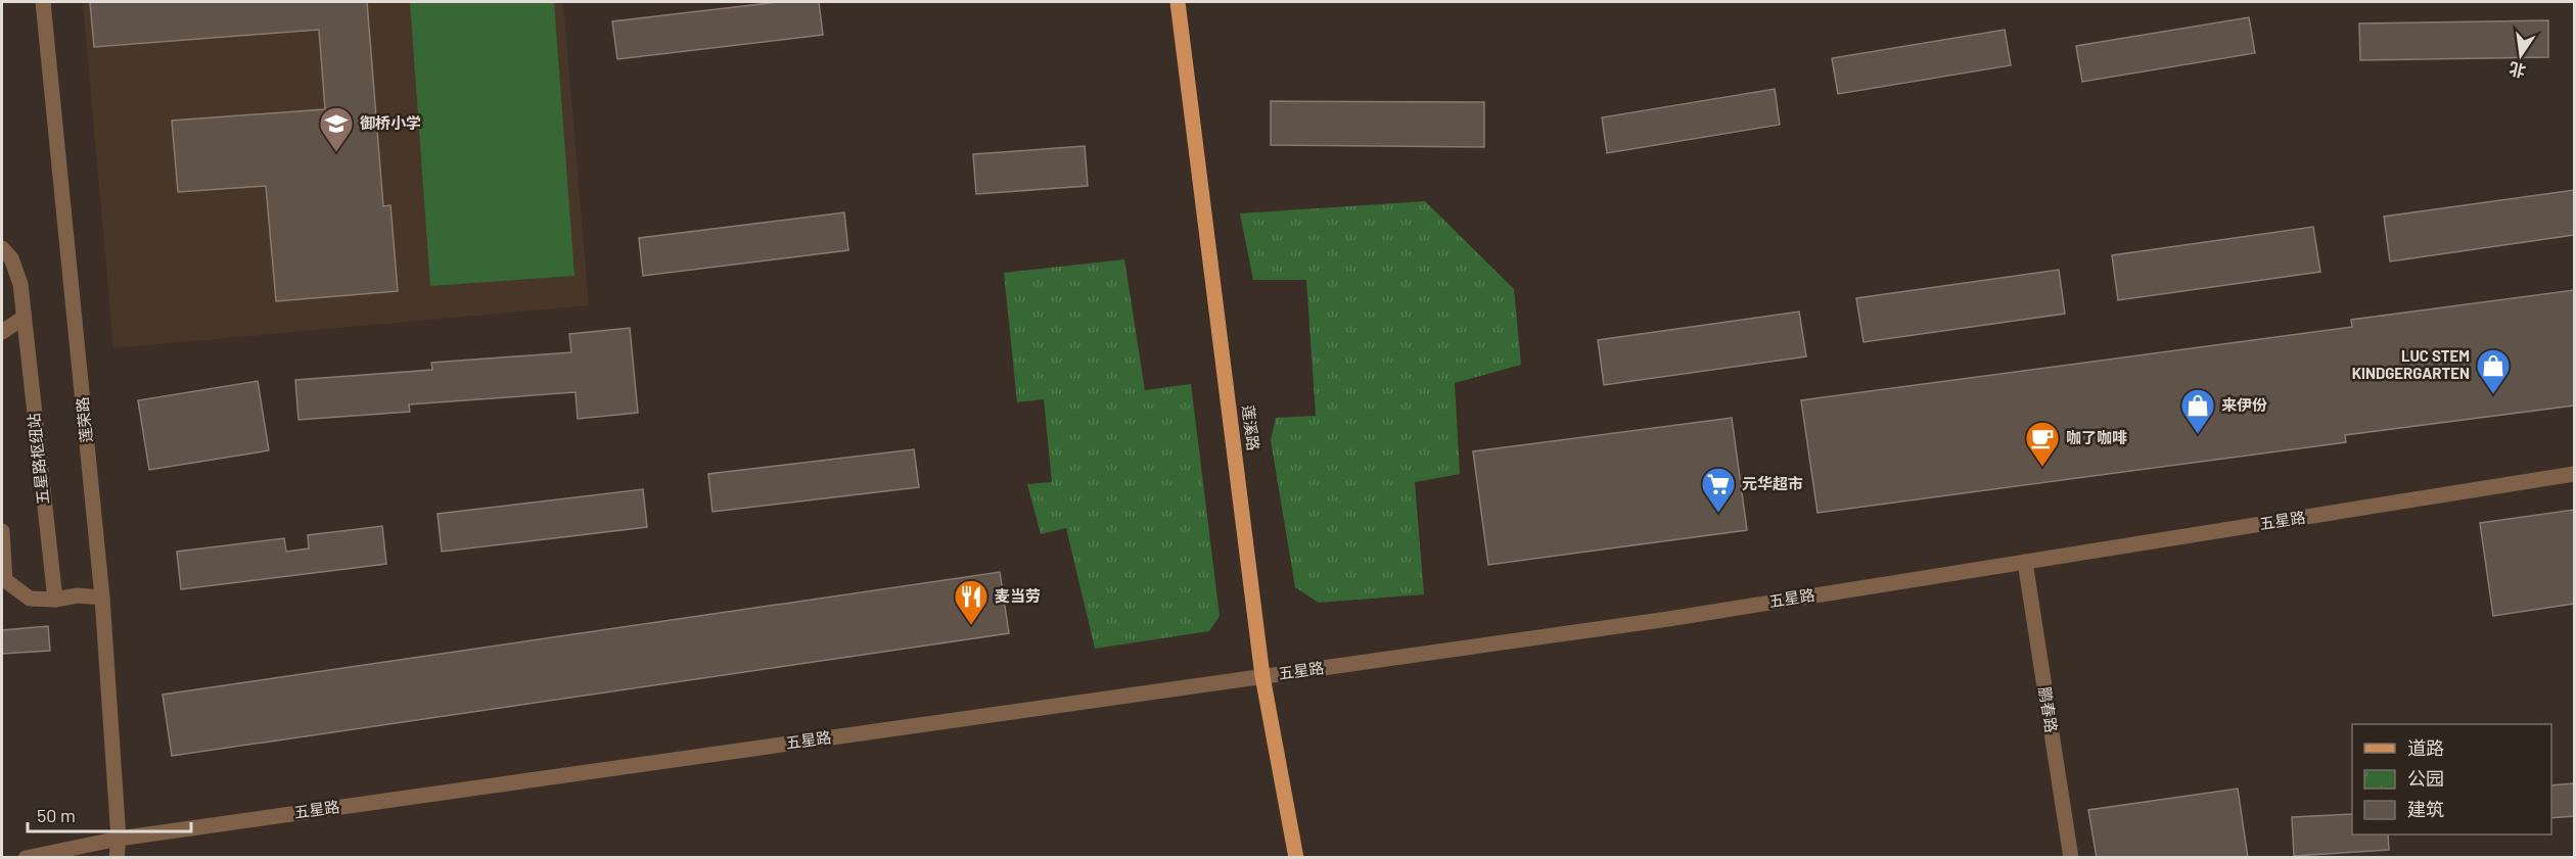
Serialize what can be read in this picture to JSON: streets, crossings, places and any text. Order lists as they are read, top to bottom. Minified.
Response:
{"streets":{"main road":["莲溪路"],"street":["莲荣路","五星路枢纽站","五星路","鹏春路"]},"crossings":[["莲荣路","五星路"],["莲溪路","五星路"],["五星路","鹏春路"]],"places":{"school or university":["御桥小学"],"shop":["LUC STEM KINDGERGARTEN","来伊份"],"cafe":["咖了咖啡"],"supermarket":["元华超市"],"restaurant":["麦当劳"]},"legend":["道路","公园","建筑"],"scale_bar":"50 m","north":"bottom"}
